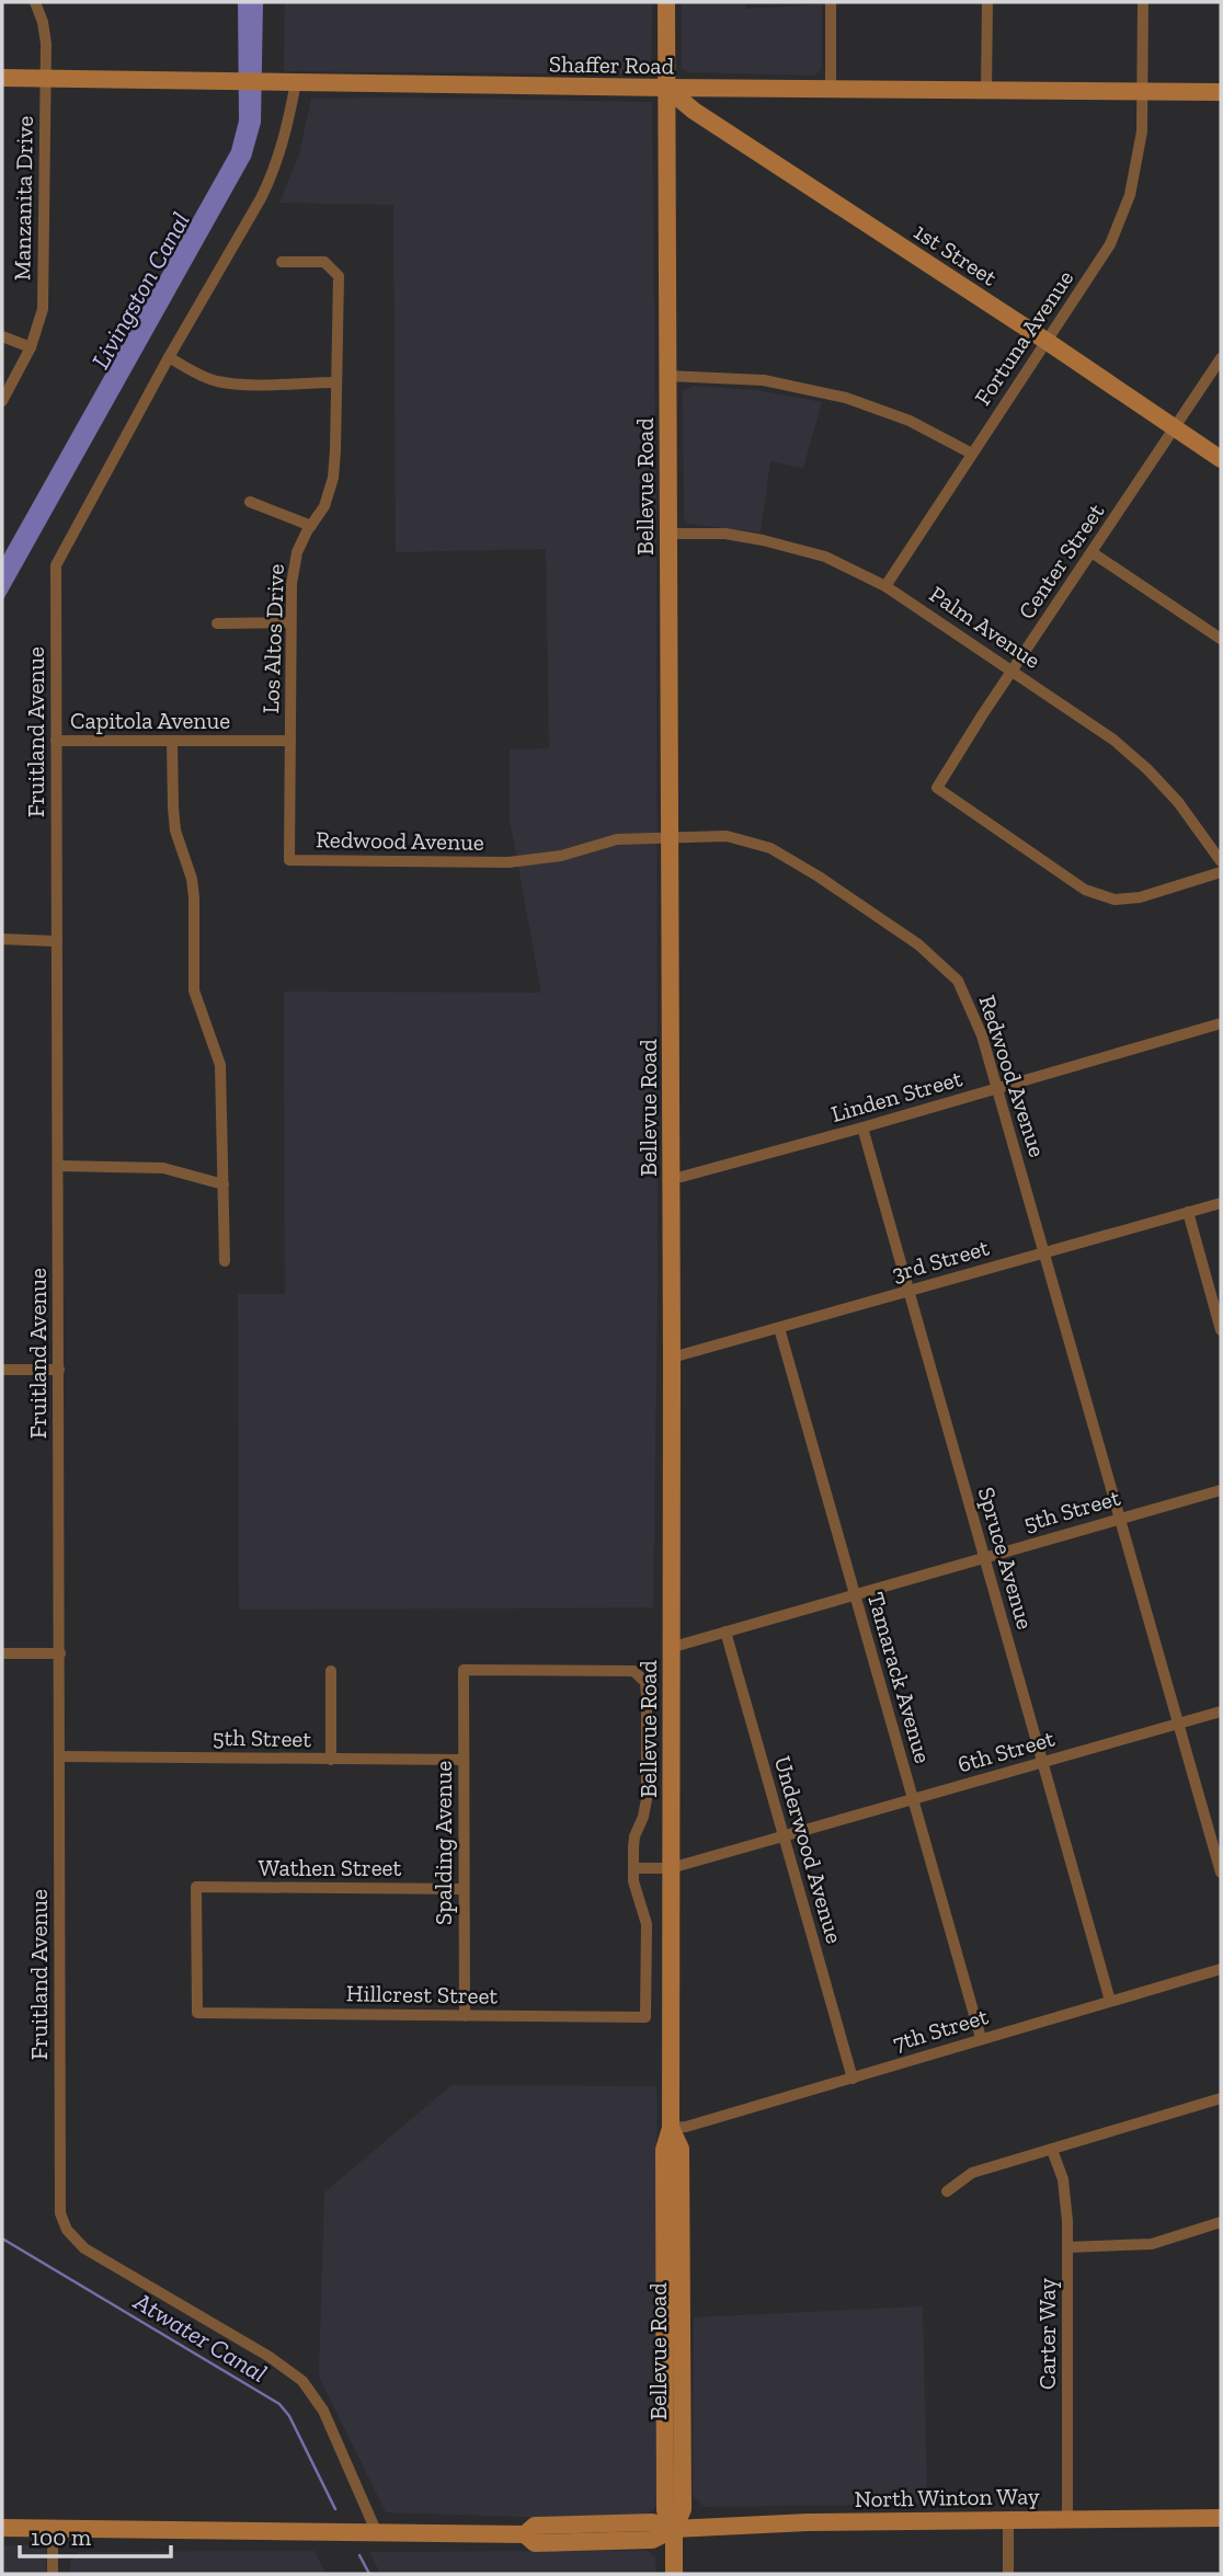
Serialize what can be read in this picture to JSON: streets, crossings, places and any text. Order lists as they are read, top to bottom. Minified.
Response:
{"streets":{"main road":["Shaffer Road","1st Street","Bellevue Road","North Winton Way"],"street":["Manzanita Drive","Fortuna Avenue","Center Street","Palm Avenue","Los Altos Drive","Capitola Avenue","Fruitland Avenue","Redwood Avenue","Linden Street","3rd Street","5th Street","Spruce Avenue","Tamarack Avenue","6th Street","Spalding Avenue","Underwood Avenue","Wathen Street","Hillcrest Street","7th Street","Carter Way"]},"crossings":[["Shaffer Road","Manzanita Drive"],["Shaffer Road","1st Street"],["Shaffer Road","Fortuna Avenue"],["Shaffer Road","Bellevue Road"],["Shaffer Road","Fruitland Avenue"],["1st Street","Fortuna Avenue"],["1st Street","Bellevue Road"],["1st Street","Center Street"],["Fortuna Avenue","Palm Avenue"],["Bellevue Road","Palm Avenue"],["Bellevue Road","Redwood Avenue"],["Bellevue Road","Linden Street"],["Bellevue Road","3rd Street"],["Bellevue Road","5th Street"],["Bellevue Road","6th Street"],["Bellevue Road","7th Street"],["Bellevue Road","North Winton Way"],["Center Street","Palm Avenue"],["Los Altos Drive","Capitola Avenue"],["Los Altos Drive","Redwood Avenue"],["Capitola Avenue","Fruitland Avenue"],["Fruitland Avenue","5th Street"],["Fruitland Avenue","North Winton Way"],["Redwood Avenue","Linden Street"],["Redwood Avenue","3rd Street"],["Redwood Avenue","5th Street"],["Redwood Avenue","6th Street"],["Linden Street","Spruce Avenue"],["3rd Street","Spruce Avenue"],["3rd Street","Tamarack Avenue"],["5th Street","Spruce Avenue"],["5th Street","Tamarack Avenue"],["5th Street","Spalding Avenue"],["5th Street","Underwood Avenue"],["Spruce Avenue","6th Street"],["Spruce Avenue","7th Street"],["Tamarack Avenue","6th Street"],["Tamarack Avenue","7th Street"],["6th Street","Spalding Avenue"],["6th Street","Underwood Avenue"],["6th Street","Hillcrest Street"],["Spalding Avenue","Wathen Street"],["Spalding Avenue","Hillcrest Street"],["Underwood Avenue","7th Street"],["Wathen Street","Hillcrest Street"],["Carter Way","North Winton Way"]],"water":["Livingston Canal","Atwater Canal"],"scale_bar":"100 m"}
